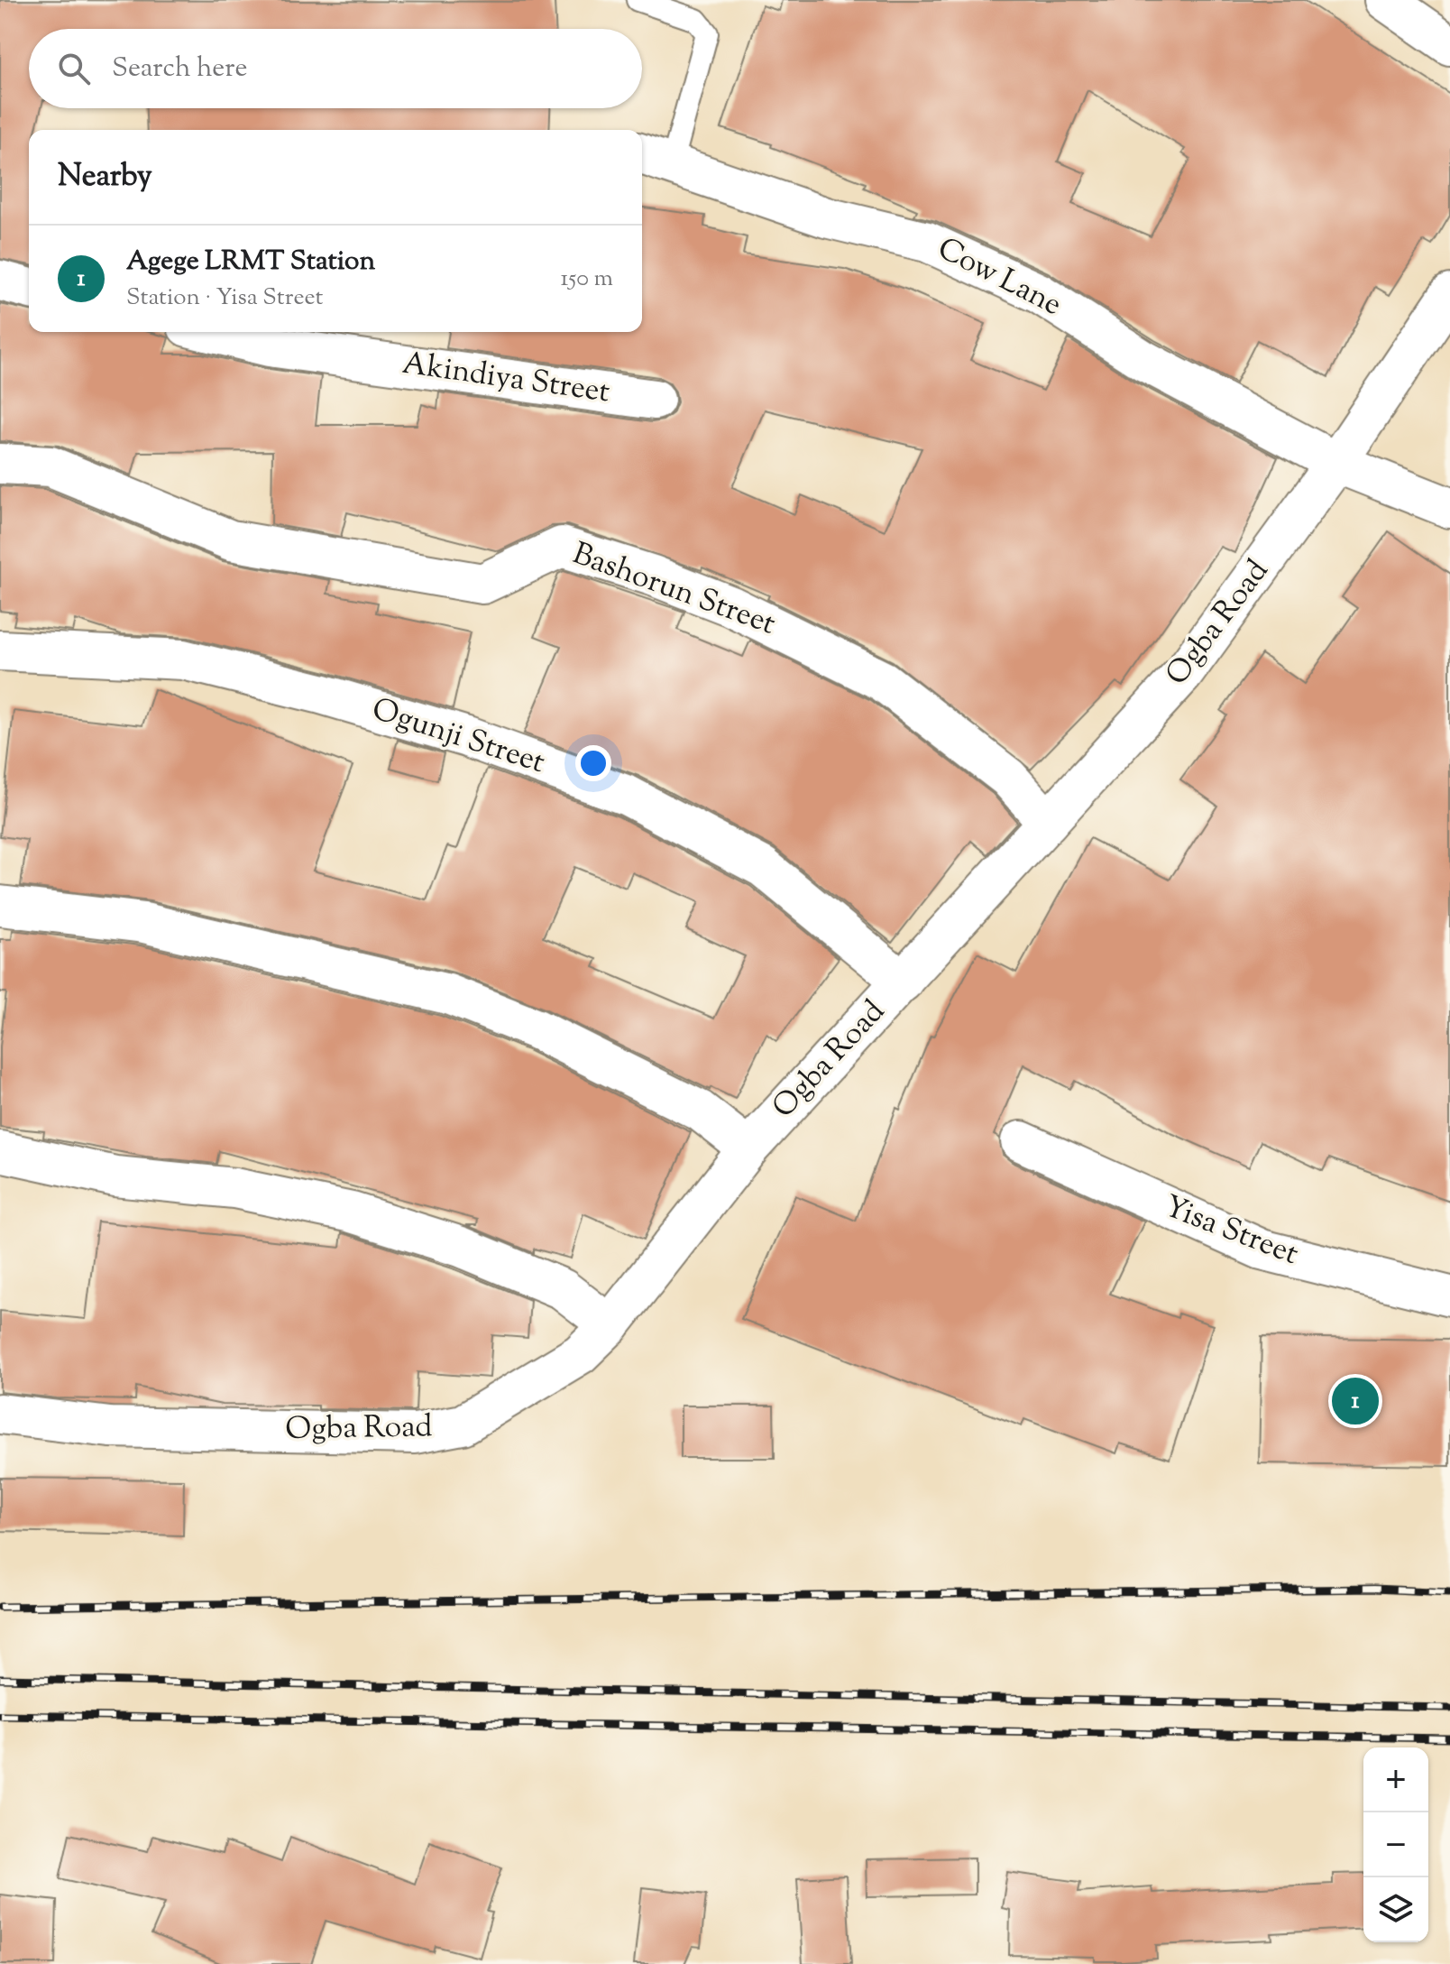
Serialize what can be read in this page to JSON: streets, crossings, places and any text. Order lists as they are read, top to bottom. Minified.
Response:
{"streets":{"street":["Cow Lane","Akindiya Street","Bashorun Street","Ogba Road","Ogunji Street","Yisa Street"]},"crossings":[["Cow Lane","Ogba Road"],["Bashorun Street","Ogba Road"],["Ogba Road","Ogunji Street"]],"page":{"search":"Search here","heading":"Nearby","list":[{"mark":"1","name":"Agege LRMT Station","note":"Station · Yisa Street","value":"150 m"}],"pins":"1","map_buttons":["+","−"]}}
